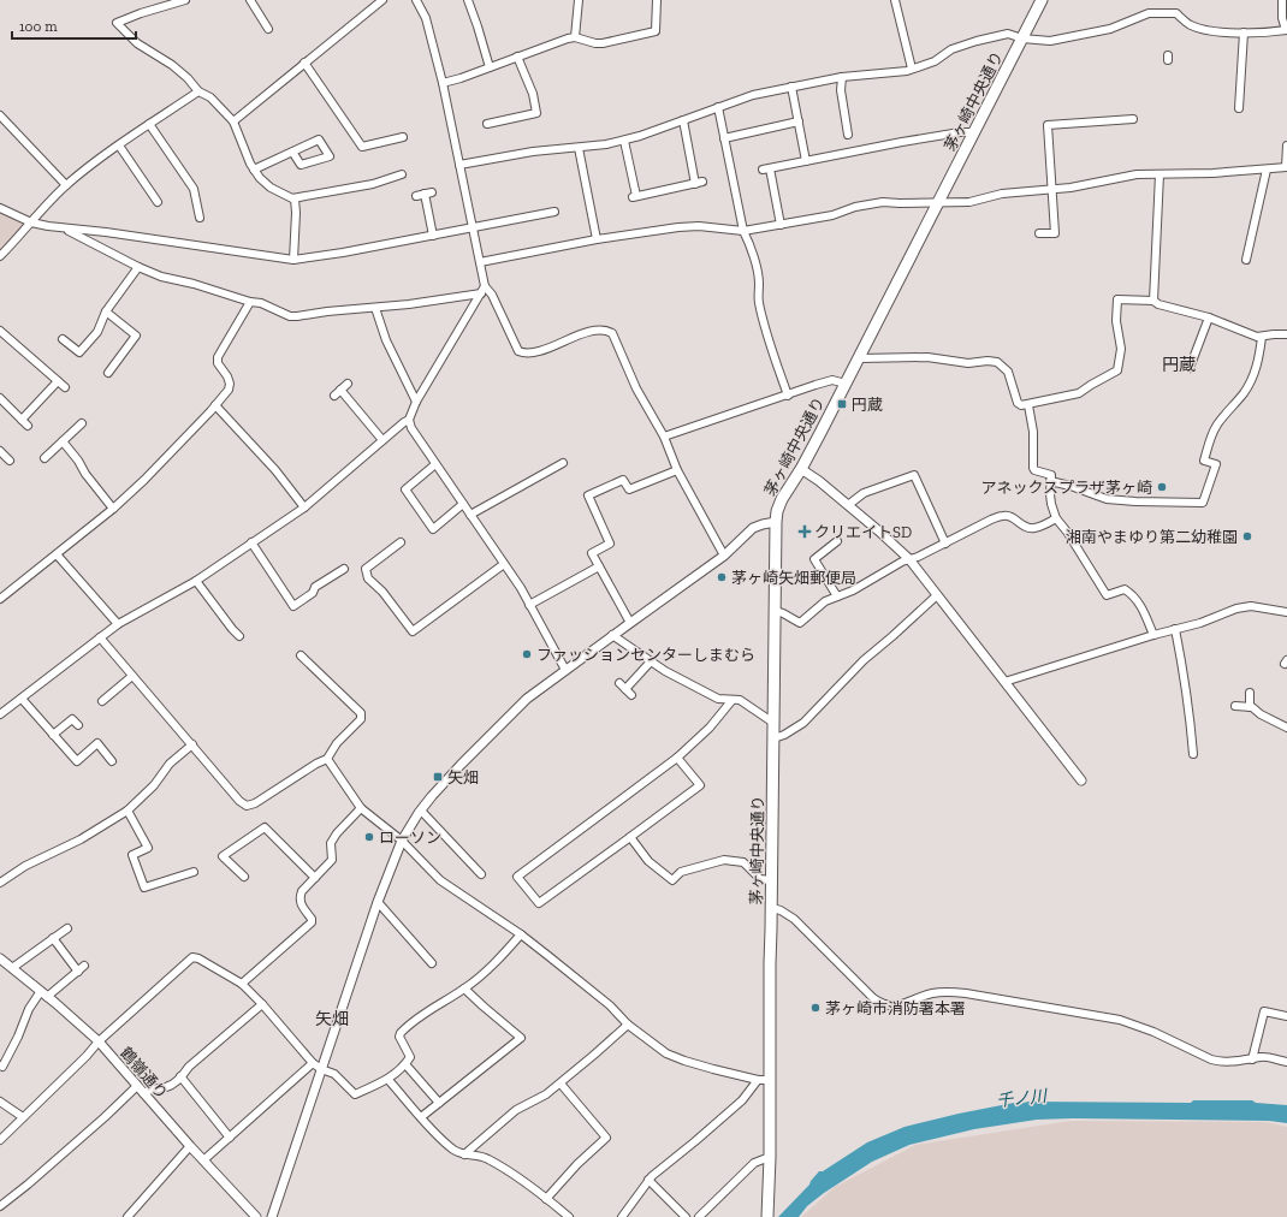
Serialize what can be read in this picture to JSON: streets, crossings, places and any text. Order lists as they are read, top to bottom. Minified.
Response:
{"streets":{"main road":["茅ヶ崎中央通り"],"street":["鶴嶺通り"]},"districts":["円蔵","矢畑"],"water":["千ノ川"],"places":{"transit":["円蔵","矢畑"],"other":["アネックスプラザ茅ヶ崎","湘南やまゆり第二幼稚園","茅ヶ崎矢畑郵便局","ファッションセンターしまむら","ローソン","茅ヶ崎市消防署本署"],"health":["クリエイトSD"]},"scale_bar":"100 m"}
